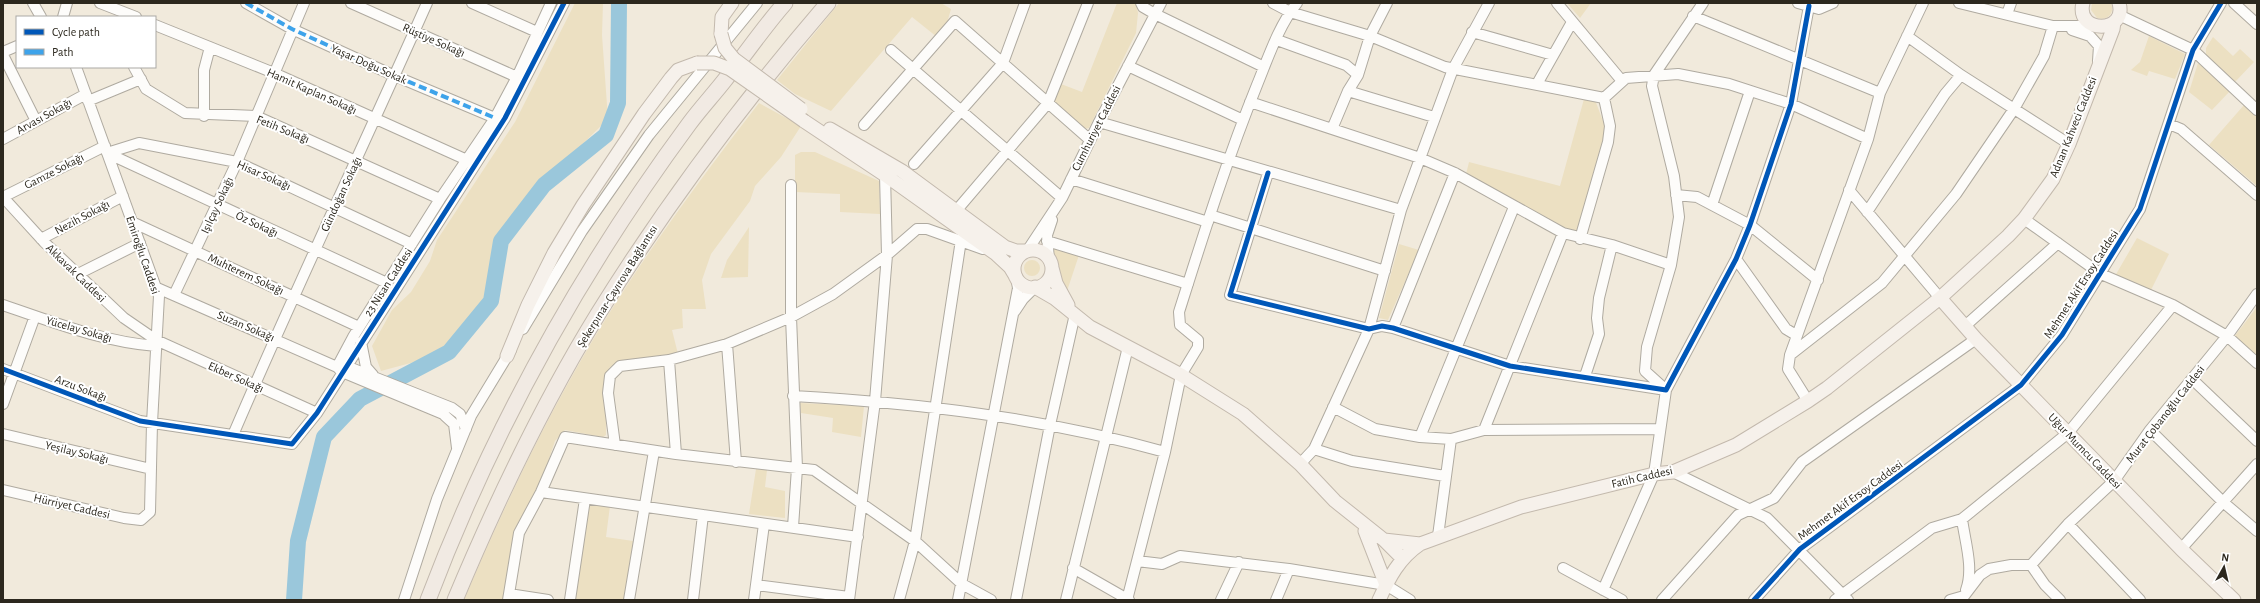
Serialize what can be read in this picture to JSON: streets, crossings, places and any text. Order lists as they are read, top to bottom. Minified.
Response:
{"streets":{"highway":["Şekerpınar-Çayırova Bağlantısı"],"main road":["Adnan Kahveci Caddesi","Uğur Mumcu Caddesi","Fatih Caddesi"],"street":["Rüştiye Sokağı","Yaşar Doğu Sokak","Hamit Kaplan Sokağı","Arvası Sokağı","Cumhuriyet Caddesi","Fetih Sokağı","Gamze Sokağı","Hisar Sokağı","Gündoğan Sokağı","Işılçay Sokağı","Nezih Sokağı","Öz Sokağı","Emiroğlu Caddesi","Akkavak Caddesi","Muhterem Sokağı","23 Nisan Caddesi","Mehmet Akif Ersoy Caddesi","Suzan Sokağı","Yücelay Sokağı","Ekber Sokağı","Arzu Sokağı","Murat Çobanoğlu Caddesi","Yeşilay Sokağı","Hürriyet Caddesi"]},"crossings":[["Rüştiye Sokağı","Gündoğan Sokağı"],["Rüştiye Sokağı","23 Nisan Caddesi"],["Yaşar Doğu Sokak","Gündoğan Sokağı"],["Yaşar Doğu Sokak","Işılçay Sokağı"],["Yaşar Doğu Sokak","23 Nisan Caddesi"],["Hamit Kaplan Sokağı","Gündoğan Sokağı"],["Hamit Kaplan Sokağı","Işılçay Sokağı"],["Hamit Kaplan Sokağı","23 Nisan Caddesi"],["Arvası Sokağı","Fetih Sokağı"],["Arvası Sokağı","Emiroğlu Caddesi"],["Adnan Kahveci Caddesi","Uğur Mumcu Caddesi"],["Adnan Kahveci Caddesi","Fatih Caddesi"],["Fetih Sokağı","Gündoğan Sokağı"],["Fetih Sokağı","Işılçay Sokağı"],["Fetih Sokağı","23 Nisan Caddesi"],["Gamze Sokağı","Hisar Sokağı"],["Gamze Sokağı","Öz Sokağı"],["Gamze Sokağı","Emiroğlu Caddesi"],["Gamze Sokağı","Akkavak Caddesi"],["Hisar Sokağı","Gündoğan Sokağı"],["Hisar Sokağı","Işılçay Sokağı"],["Hisar Sokağı","Öz Sokağı"],["Hisar Sokağı","Emiroğlu Caddesi"],["Hisar Sokağı","23 Nisan Caddesi"],["Gündoğan Sokağı","Öz Sokağı"],["Gündoğan Sokağı","Muhterem Sokağı"],["Gündoğan Sokağı","23 Nisan Caddesi"],["Gündoğan Sokağı","Suzan Sokağı"],["Gündoğan Sokağı","Ekber Sokağı"],["Işılçay Sokağı","Öz Sokağı"],["Işılçay Sokağı","Muhterem Sokağı"],["Işılçay Sokağı","Suzan Sokağı"],["Nezih Sokağı","Emiroğlu Caddesi"],["Nezih Sokağı","Akkavak Caddesi"],["Öz Sokağı","Emiroğlu Caddesi"],["Öz Sokağı","23 Nisan Caddesi"],["Emiroğlu Caddesi","Akkavak Caddesi"],["Emiroğlu Caddesi","Muhterem Sokağı"],["Emiroğlu Caddesi","23 Nisan Caddesi"],["Emiroğlu Caddesi","Suzan Sokağı"],["Emiroğlu Caddesi","Yücelay Sokağı"],["Emiroğlu Caddesi","Ekber Sokağı"],["Emiroğlu Caddesi","Arzu Sokağı"],["Emiroğlu Caddesi","Yeşilay Sokağı"],["Emiroğlu Caddesi","Hürriyet Caddesi"],["Akkavak Caddesi","Yücelay Sokağı"],["Akkavak Caddesi","Ekber Sokağı"],["Muhterem Sokağı","23 Nisan Caddesi"],["23 Nisan Caddesi","Suzan Sokağı"],["23 Nisan Caddesi","Ekber Sokağı"],["23 Nisan Caddesi","Arzu Sokağı"],["Mehmet Akif Ersoy Caddesi","Uğur Mumcu Caddesi"],["Yücelay Sokağı","Ekber Sokağı"],["Murat Çobanoğlu Caddesi","Uğur Mumcu Caddesi"],["Uğur Mumcu Caddesi","Fatih Caddesi"]],"legend":["Cycle path","Path"],"north":"top"}
